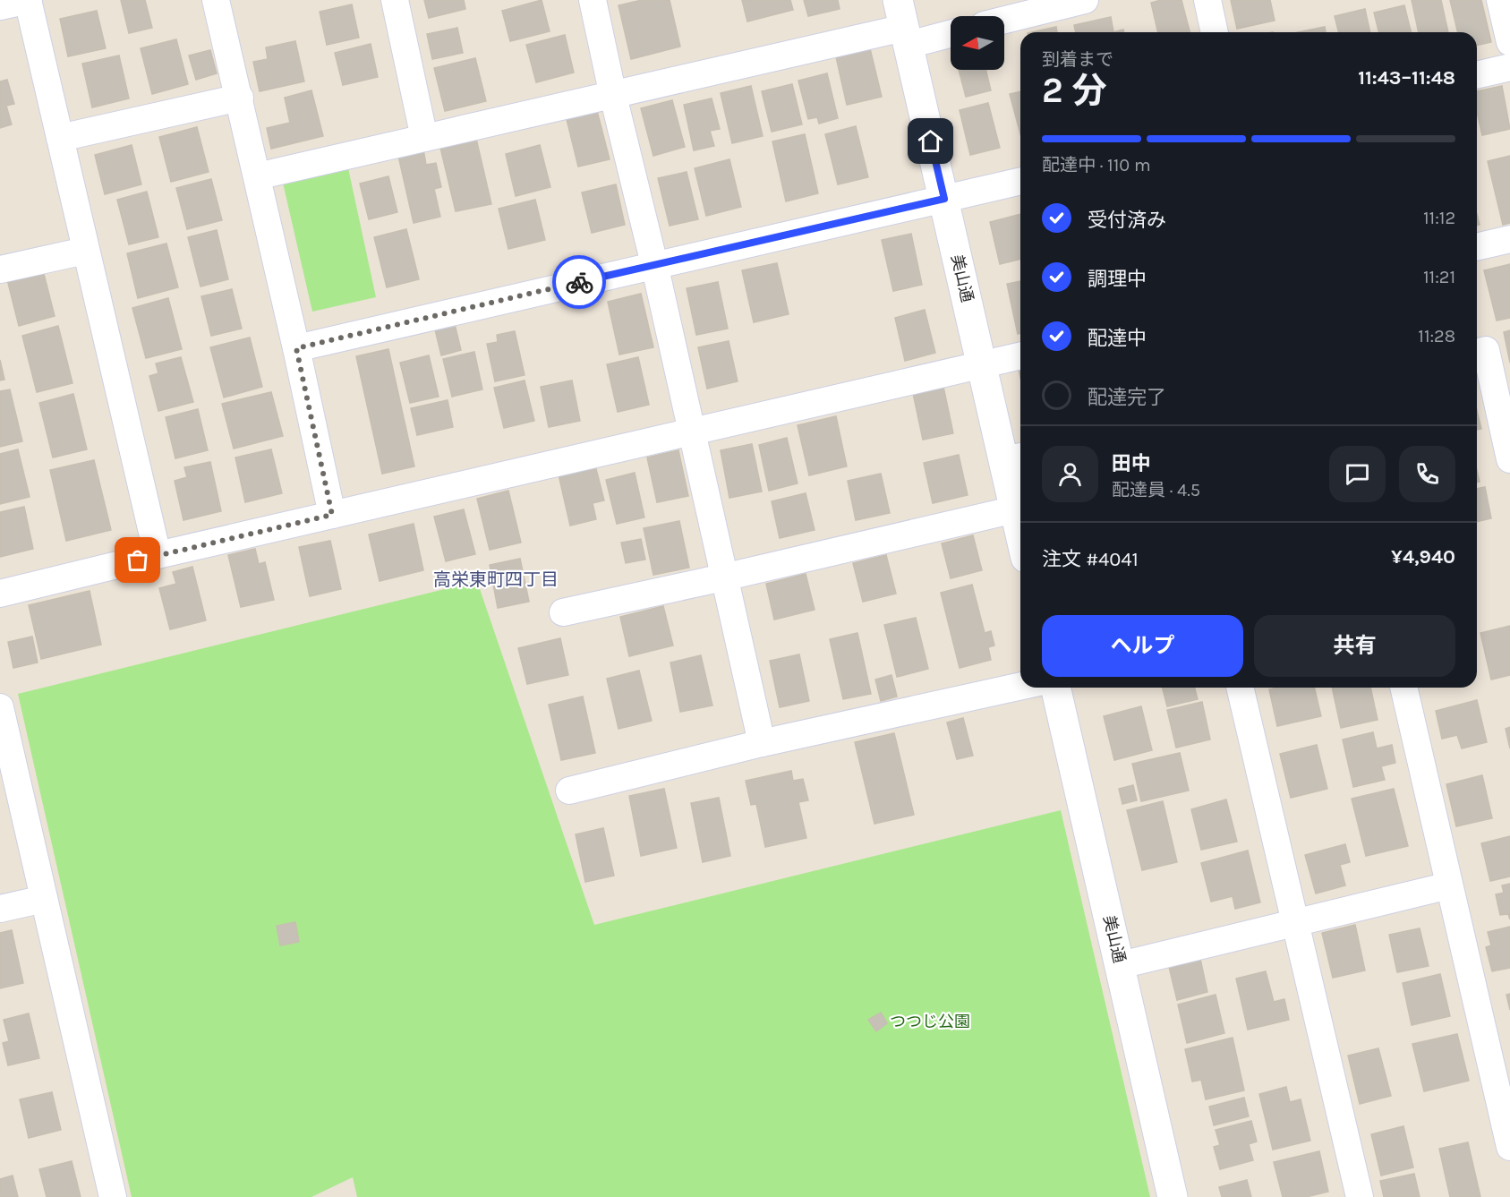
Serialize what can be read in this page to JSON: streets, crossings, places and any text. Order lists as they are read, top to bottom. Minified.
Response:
{"streets":{"street":["美山通"]},"districts":["高栄東町四丁目"],"parks":["つつじ公園"],"north":"left","page":{"heading":["2 分","到着まで","11:43–11:48"],"panel":["田中","配達員 · 4.5","注文 #4041","¥4,940"],"bar":"配達中 · 110 m","list":[["受付済み","11:12"],["調理中","11:21"],["配達中","11:28"],"配達完了"],"buttons":["ヘルプ","共有"]}}
